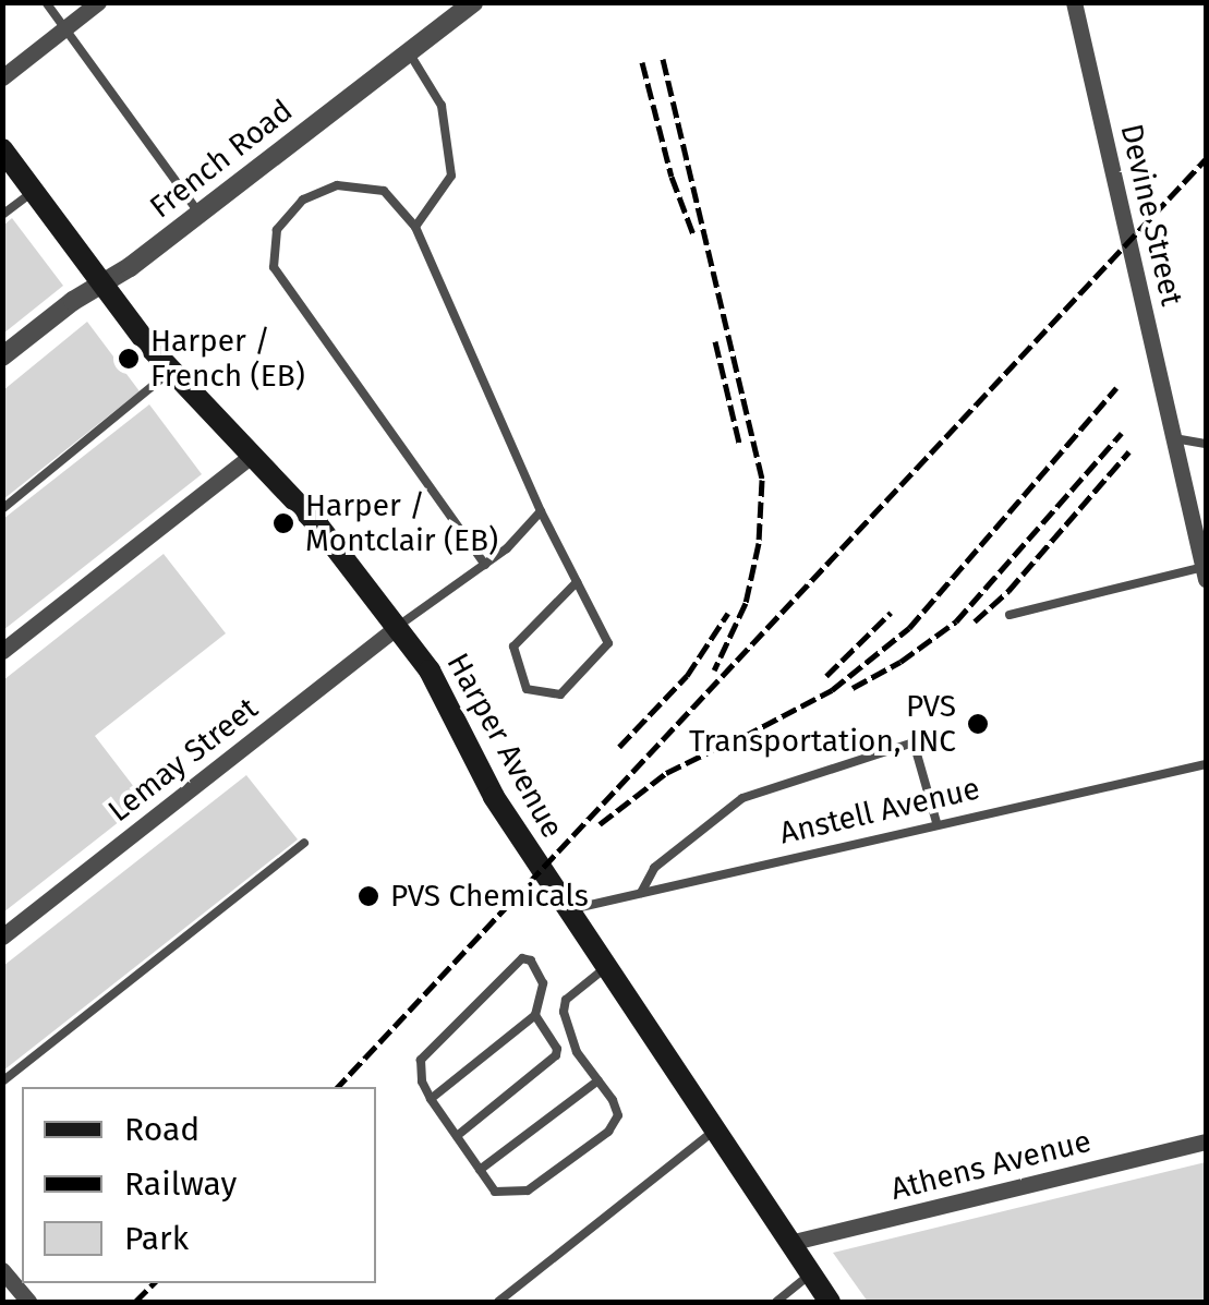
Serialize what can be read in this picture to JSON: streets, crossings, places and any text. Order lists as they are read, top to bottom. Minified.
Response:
{"streets":{"main road":["Harper Avenue"],"street":["French Road","Devine Street","Lemay Street","Athens Avenue"],"lane":["Anstell Avenue"]},"crossings":[["French Road","Harper Avenue"],["Harper Avenue","Lemay Street"],["Harper Avenue","Anstell Avenue"],["Harper Avenue","Athens Avenue"]],"places":["Harper / French (EB)","Harper / Montclair (EB)","PVS Transportation, INC","PVS Chemicals"],"legend":["Road","Railway","Park"]}
